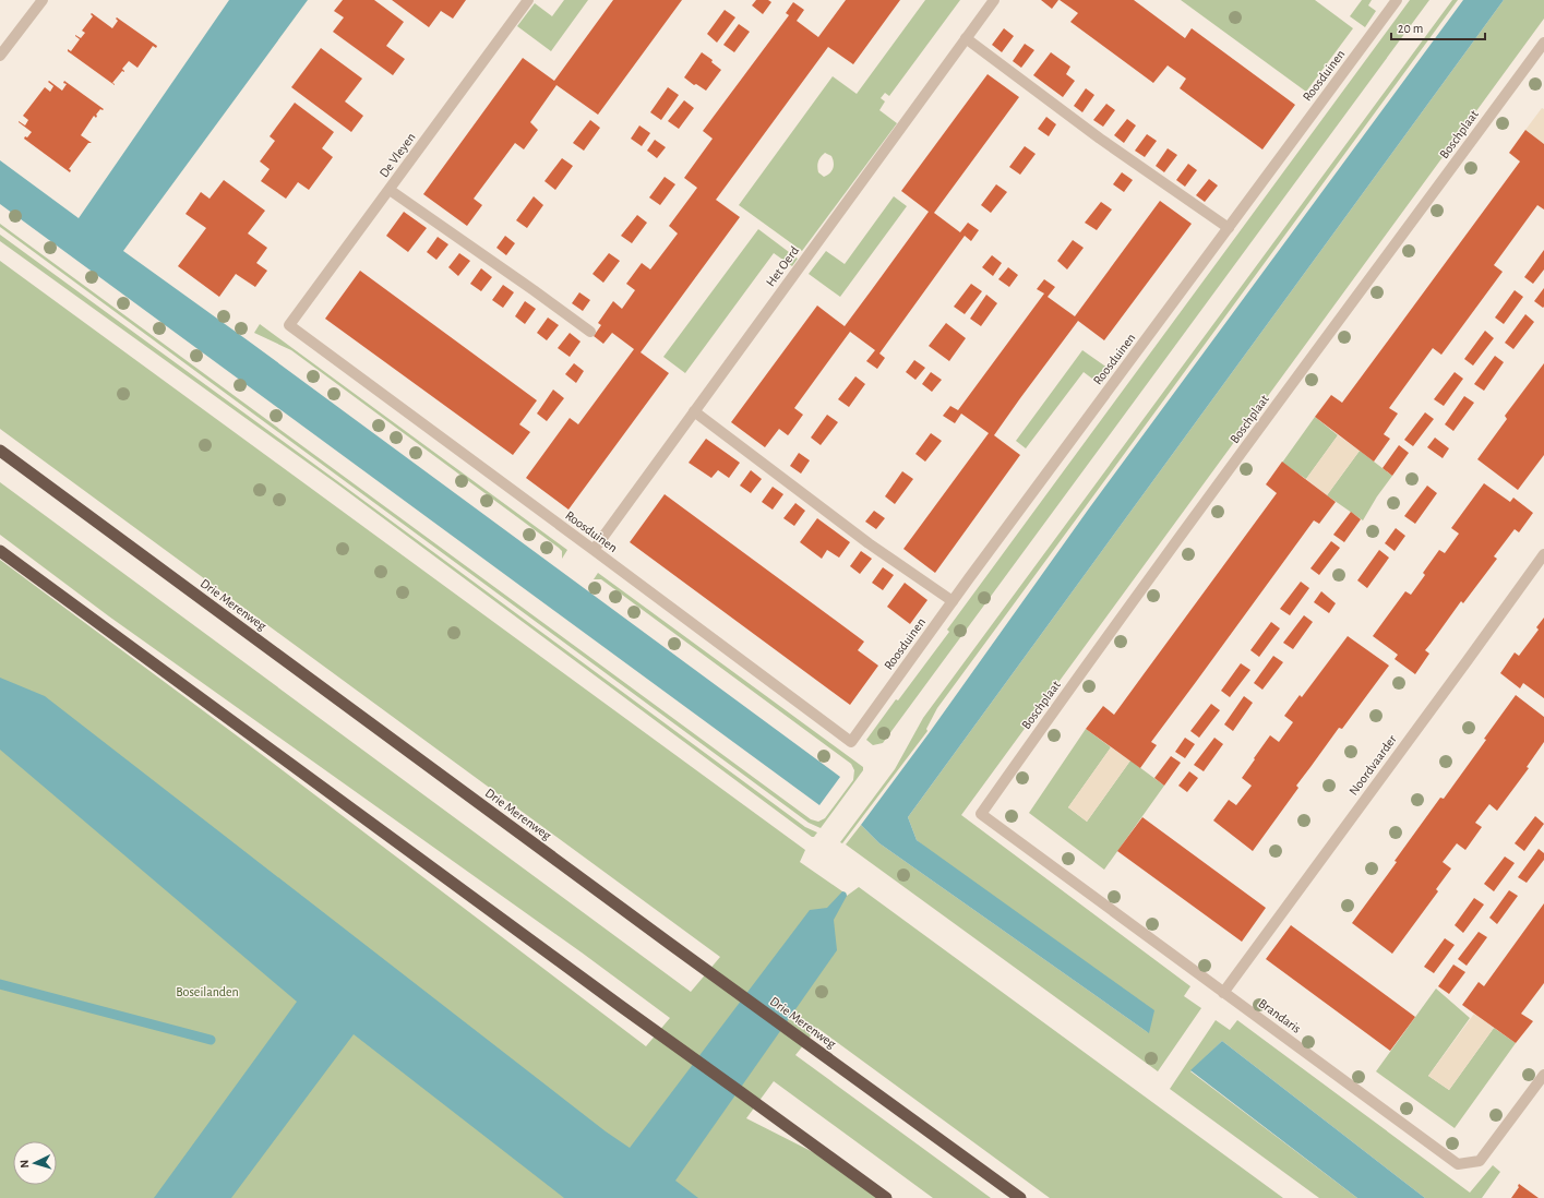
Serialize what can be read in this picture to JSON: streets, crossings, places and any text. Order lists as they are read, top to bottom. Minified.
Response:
{"streets":{"highway":["Drie Merenweg"],"street":["Roosduinen","Boschplaat","De Vleyen","Het Oerd","Noordvaarder","Brandaris"]},"crossings":[["Roosduinen","De Vleyen"],["Roosduinen","Het Oerd"],["Boschplaat","Brandaris"],["Noordvaarder","Brandaris"]],"parks":["Boseilanden"],"scale_bar":"20 m","north":"left"}
